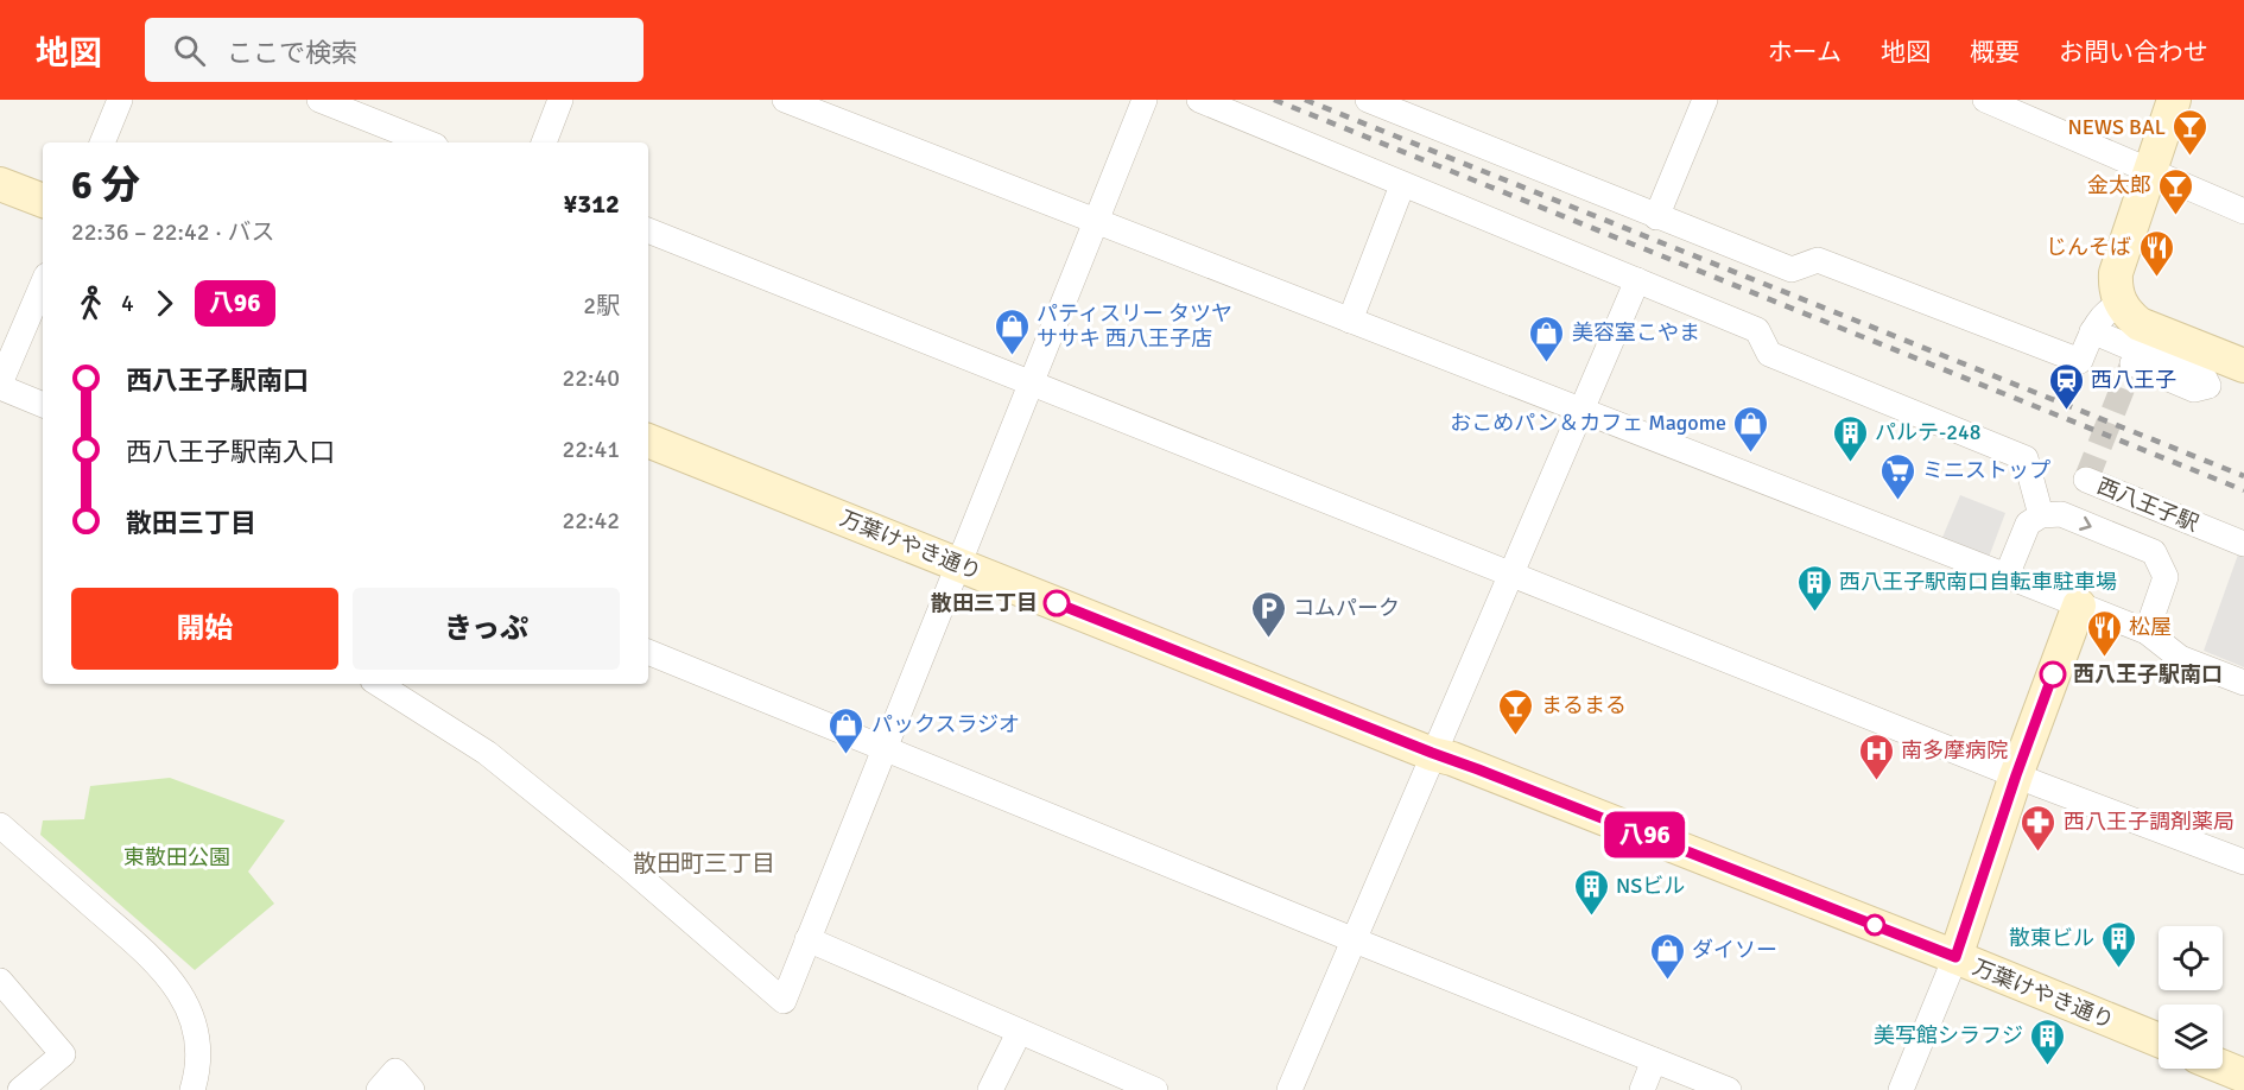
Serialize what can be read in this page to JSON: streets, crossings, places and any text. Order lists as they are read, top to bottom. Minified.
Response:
{"streets":{"street":["西八王子駅","万葉けやき通り"]},"districts":["散田町三丁目"],"parks":["東散田公園"],"places":{"bar":["NEWS BAL","金太郎","まるまる"],"restaurant":["じんそば","松屋"],"shop":["パティスリー タツヤ ササキ 西八王子店","美容室こやま","おこめパン＆カフェ Magome","パックスラジオ","ダイソー"],"station":["西八王子"],"building":["パルテ-248","西八王子駅南口自転車駐車場","NSビル","散東ビル","美写館シラフジ"],"supermarket":["ミニストップ"],"other":["散田三丁目","西八王子駅南口"],"parking":["コムパーク"],"hospital":["南多摩病院"],"pharmacy":["西八王子調剤薬局"]},"lines":["bus line 八96"],"page":{"header":"地図","search":"ここで検索","nav":["ホーム","地図","概要","お問い合わせ"],"on_map":"八96","heading":["6 分","22:36 – 22:42 · バス","¥312"],"legs":["4","八96","2駅"],"list":[{"name":"西八王子駅南口","value":"22:40"},{"name":"西八王子駅南入口","value":"22:41"},{"name":"散田三丁目","value":"22:42"}],"buttons":["開始","きっぷ"]}}
